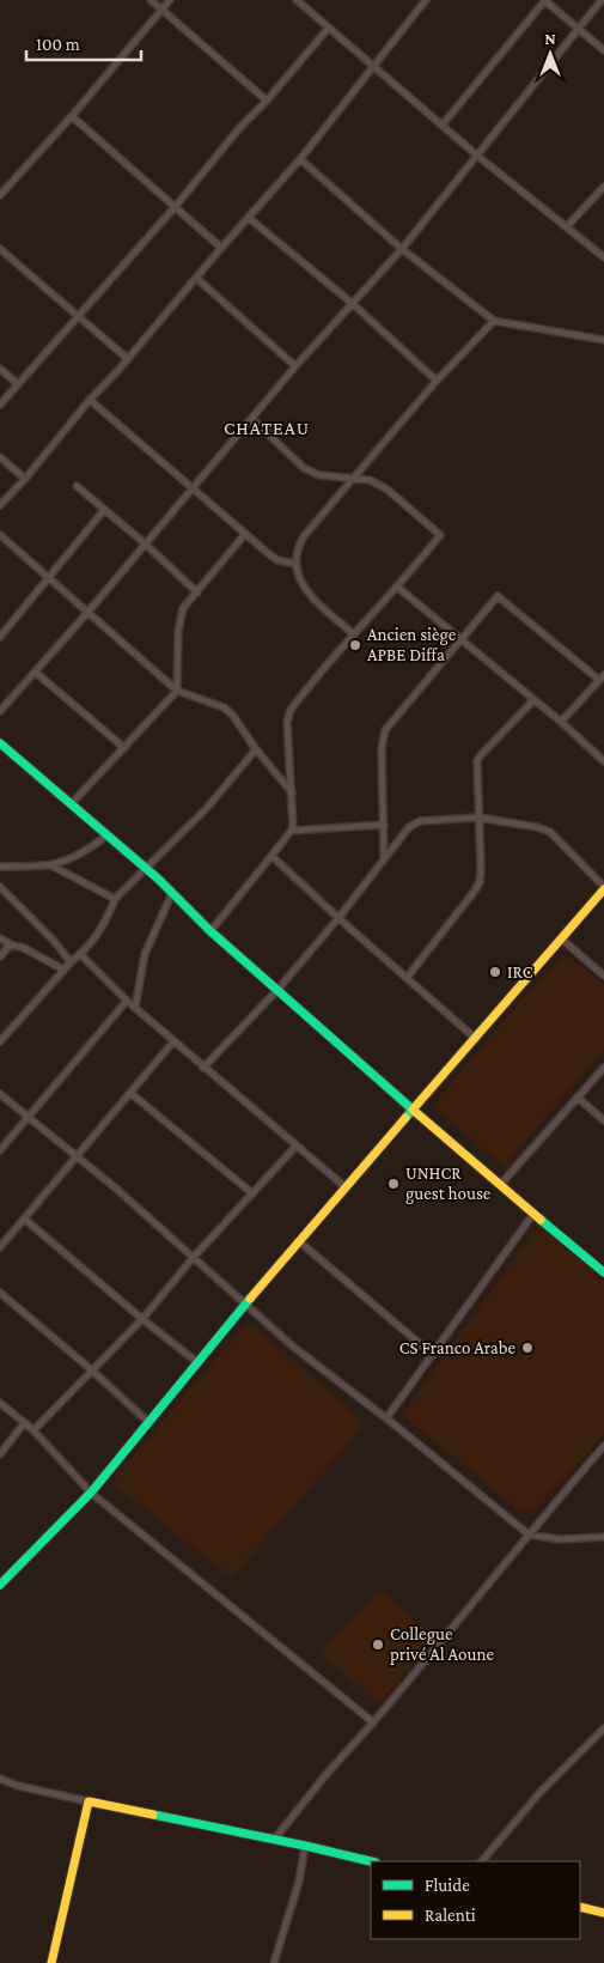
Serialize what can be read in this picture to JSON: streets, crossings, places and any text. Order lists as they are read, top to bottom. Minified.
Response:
{"districts":["CHATEAU"],"places":["Ancien siège APBE Diffa","IRC","UNHCR guest house","CS Franco Arabe","Collegue privé Al Aoune"],"legend":["Fluide","Ralenti"],"scale_bar":"100 m","north":"top"}
